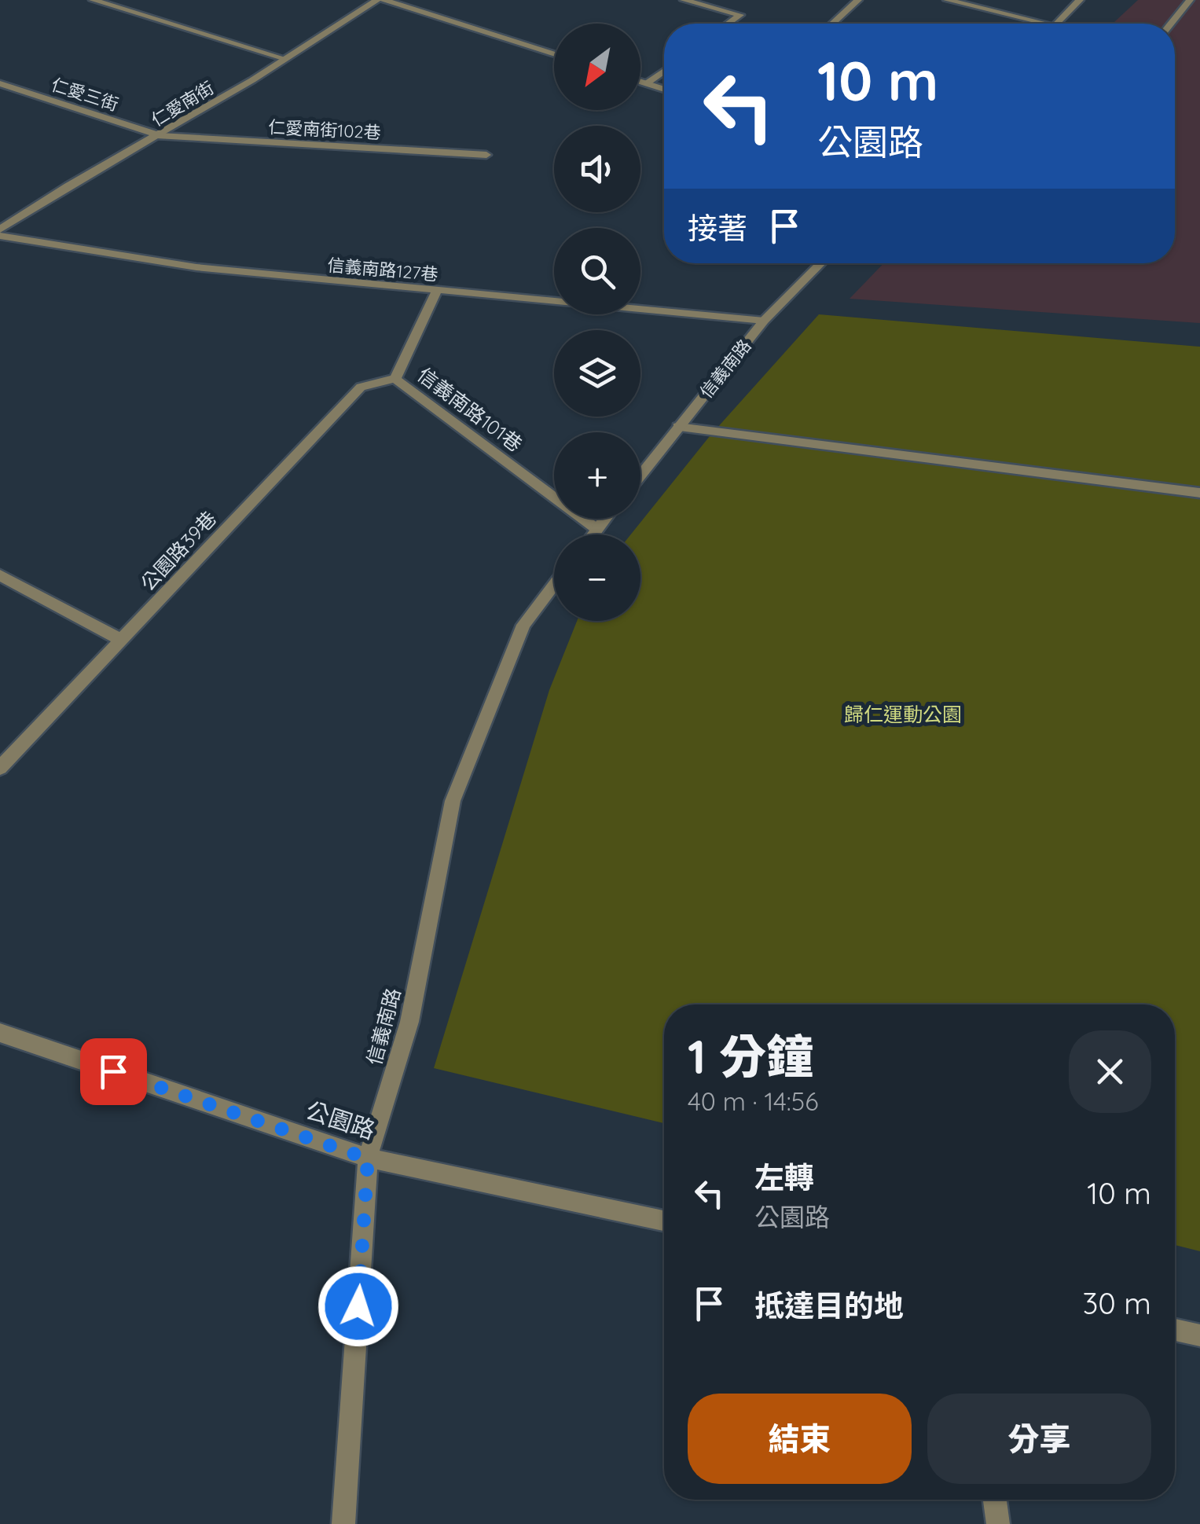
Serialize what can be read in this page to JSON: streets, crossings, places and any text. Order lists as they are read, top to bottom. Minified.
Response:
{"streets":{"street":["仁愛三街","仁愛南街","仁愛南街102巷","信義南路127巷","信義南路","信義南路101巷","公園路39巷","公園路"]},"crossings":[["仁愛三街","仁愛南街"],["仁愛三街","仁愛南街102巷"],["仁愛南街","仁愛南街102巷"],["信義南路127巷","信義南路"],["信義南路","公園路"],["信義南路101巷","公園路39巷"]],"parks":["歸仁運動公園"],"north":"bottom left","page":{"map_buttons":["+","−"],"turn":["10 m","公園路"],"then":"接著","heading":["1 分鐘","40 m · 14:56"],"list":[{"name":"左轉","note":"公園路","value":"10 m"},{"name":"抵達目的地","value":"30 m"}],"buttons":["結束","分享"]}}
